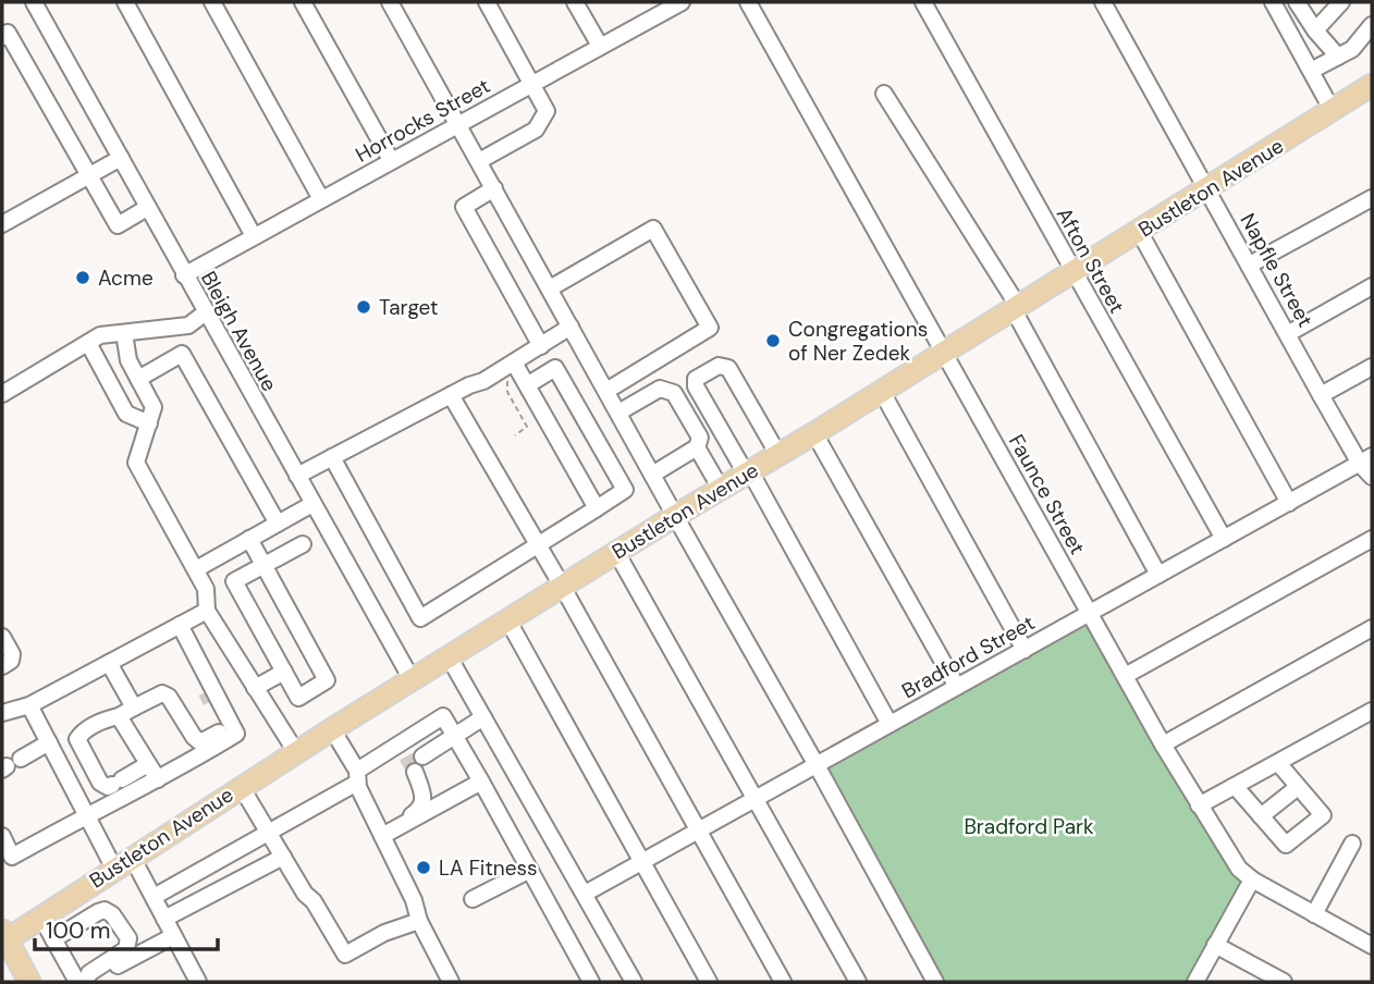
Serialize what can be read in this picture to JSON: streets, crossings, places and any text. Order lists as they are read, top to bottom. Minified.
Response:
{"streets":{"main road":["Bustleton Avenue"],"street":["Horrocks Street","Afton Street","Napfle Street","Bleigh Avenue","Faunce Street","Bradford Street"]},"crossings":[["Horrocks Street","Bleigh Avenue"],["Bustleton Avenue","Afton Street"],["Bustleton Avenue","Napfle Street"],["Bustleton Avenue","Bleigh Avenue"],["Bustleton Avenue","Faunce Street"],["Afton Street","Bradford Street"],["Napfle Street","Bradford Street"],["Faunce Street","Bradford Street"]],"parks":["Bradford Park"],"places":["Acme","Target","Congregations of Ner Zedek","LA Fitness"],"scale_bar":"100 m"}
